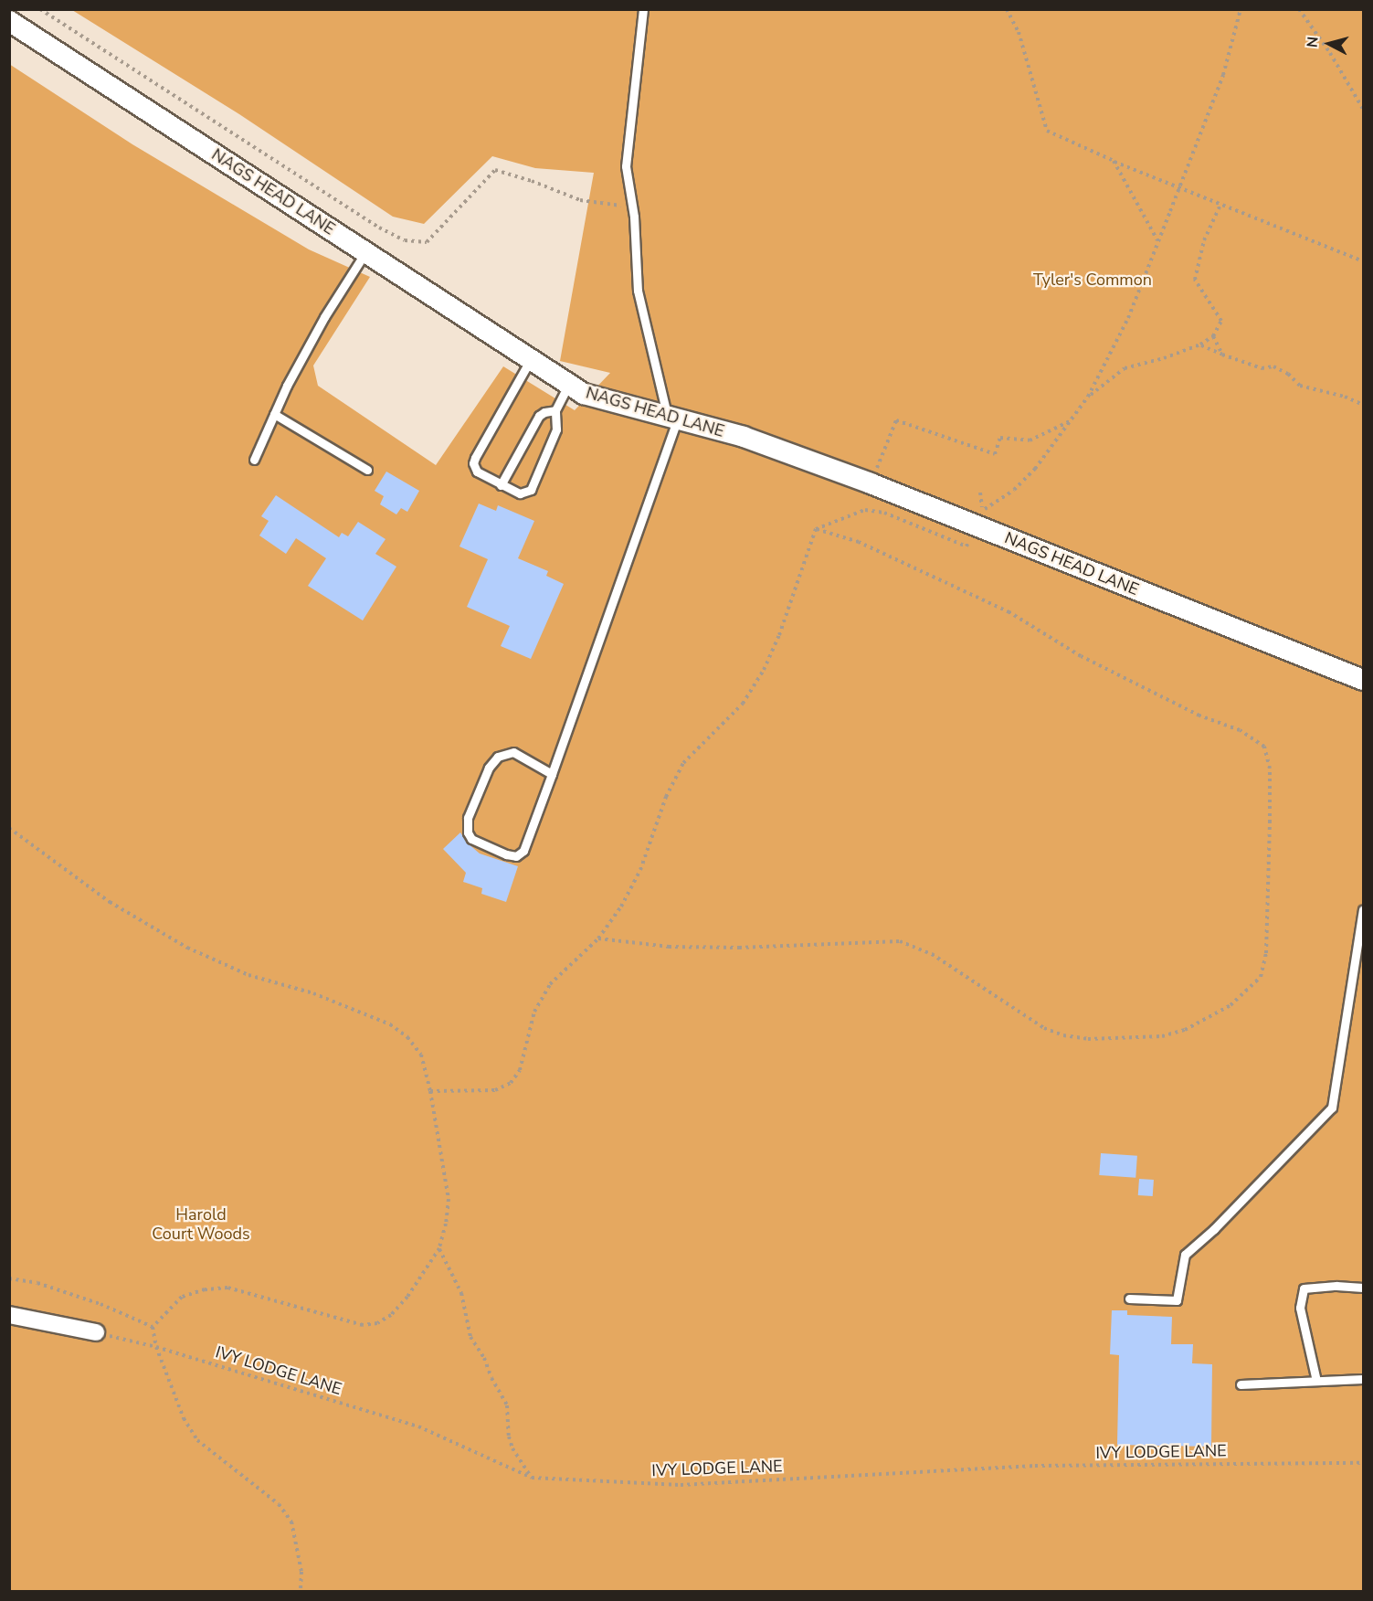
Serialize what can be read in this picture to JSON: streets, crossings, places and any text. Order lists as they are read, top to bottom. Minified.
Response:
{"streets":{"street":["NAGS HEAD LANE"],"path":["IVY LODGE LANE"]},"parks":["Tyler's Common","Harold Court Woods"],"north":"left"}
